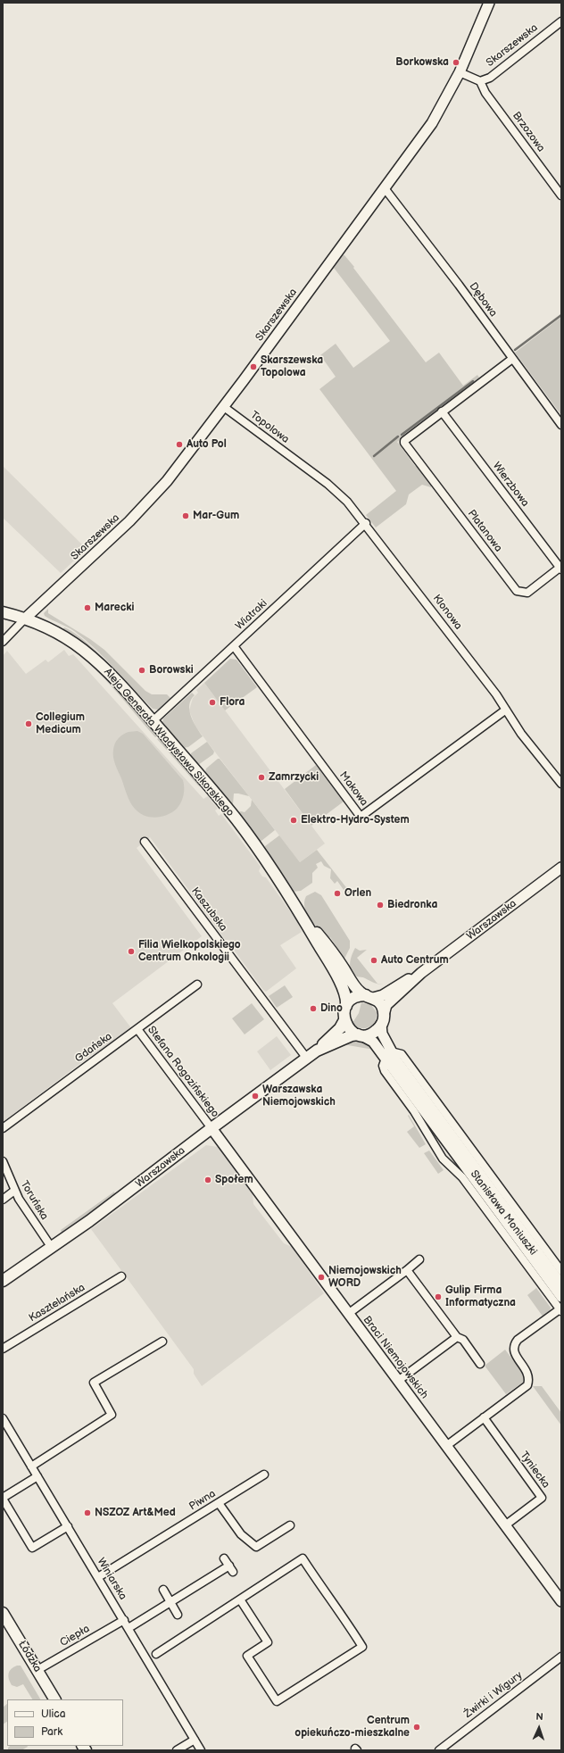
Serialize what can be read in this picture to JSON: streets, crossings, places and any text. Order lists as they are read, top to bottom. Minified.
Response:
{"streets":{"main road":["Aleja Generała Władysława Sikorskiego","Warszawska","Łódzka"],"street":["Skarszewska","Brzozowa","Dębowa","Topolowa","Wierzbowa","Platanowa","Klonowa","Wiatraki","Makowa","Kaszubska","Gdańska","Stefana Rogozińskiego","Toruńska","Stanisława Moniuszki","Kasztelańska","Braci Niemojowskich","Tyniecka","Piwna","Winiarska","Ciepła","Żwirki i Wigury"]},"crossings":[["Skarszewska","Brzozowa"],["Skarszewska","Dębowa"],["Skarszewska","Topolowa"],["Skarszewska","Aleja Generała Władysława Sikorskiego"],["Topolowa","Klonowa"],["Wierzbowa","Platanowa"],["Klonowa","Wiatraki"],["Klonowa","Makowa"],["Wiatraki","Aleja Generała Władysława Sikorskiego"],["Wiatraki","Makowa"],["Aleja Generała Władysława Sikorskiego","Warszawska"],["Aleja Generała Władysława Sikorskiego","Stanisława Moniuszki"],["Kaszubska","Warszawska"],["Warszawska","Stefana Rogozińskiego"],["Warszawska","Toruńska"],["Warszawska","Stanisława Moniuszki"],["Warszawska","Braci Niemojowskich"],["Gdańska","Stefana Rogozińskiego"],["Stefana Rogozińskiego","Braci Niemojowskich"],["Braci Niemojowskich","Tyniecka"],["Piwna","Winiarska"],["Winiarska","Ciepła"],["Ciepła","Łódzka"]],"places":["Borkowska","Skarszewska Topolowa","Auto Pol","Mar-Gum","Marecki","Borowski","Flora","Collegium Medicum","Zamrzycki","Elektro-Hydro-System","Orlen","Biedronka","Filia Wielkopolskiego Centrum Onkologii","Auto Centrum","Dino","Warszawska Niemojowskich","Społem","Niemojowskich WORD","Gulip Firma Informatyczna","NSZOZ Art&Med","Centrum opiekuńczo-mieszkalne"],"legend":["Ulica","Park"],"north":"top"}
